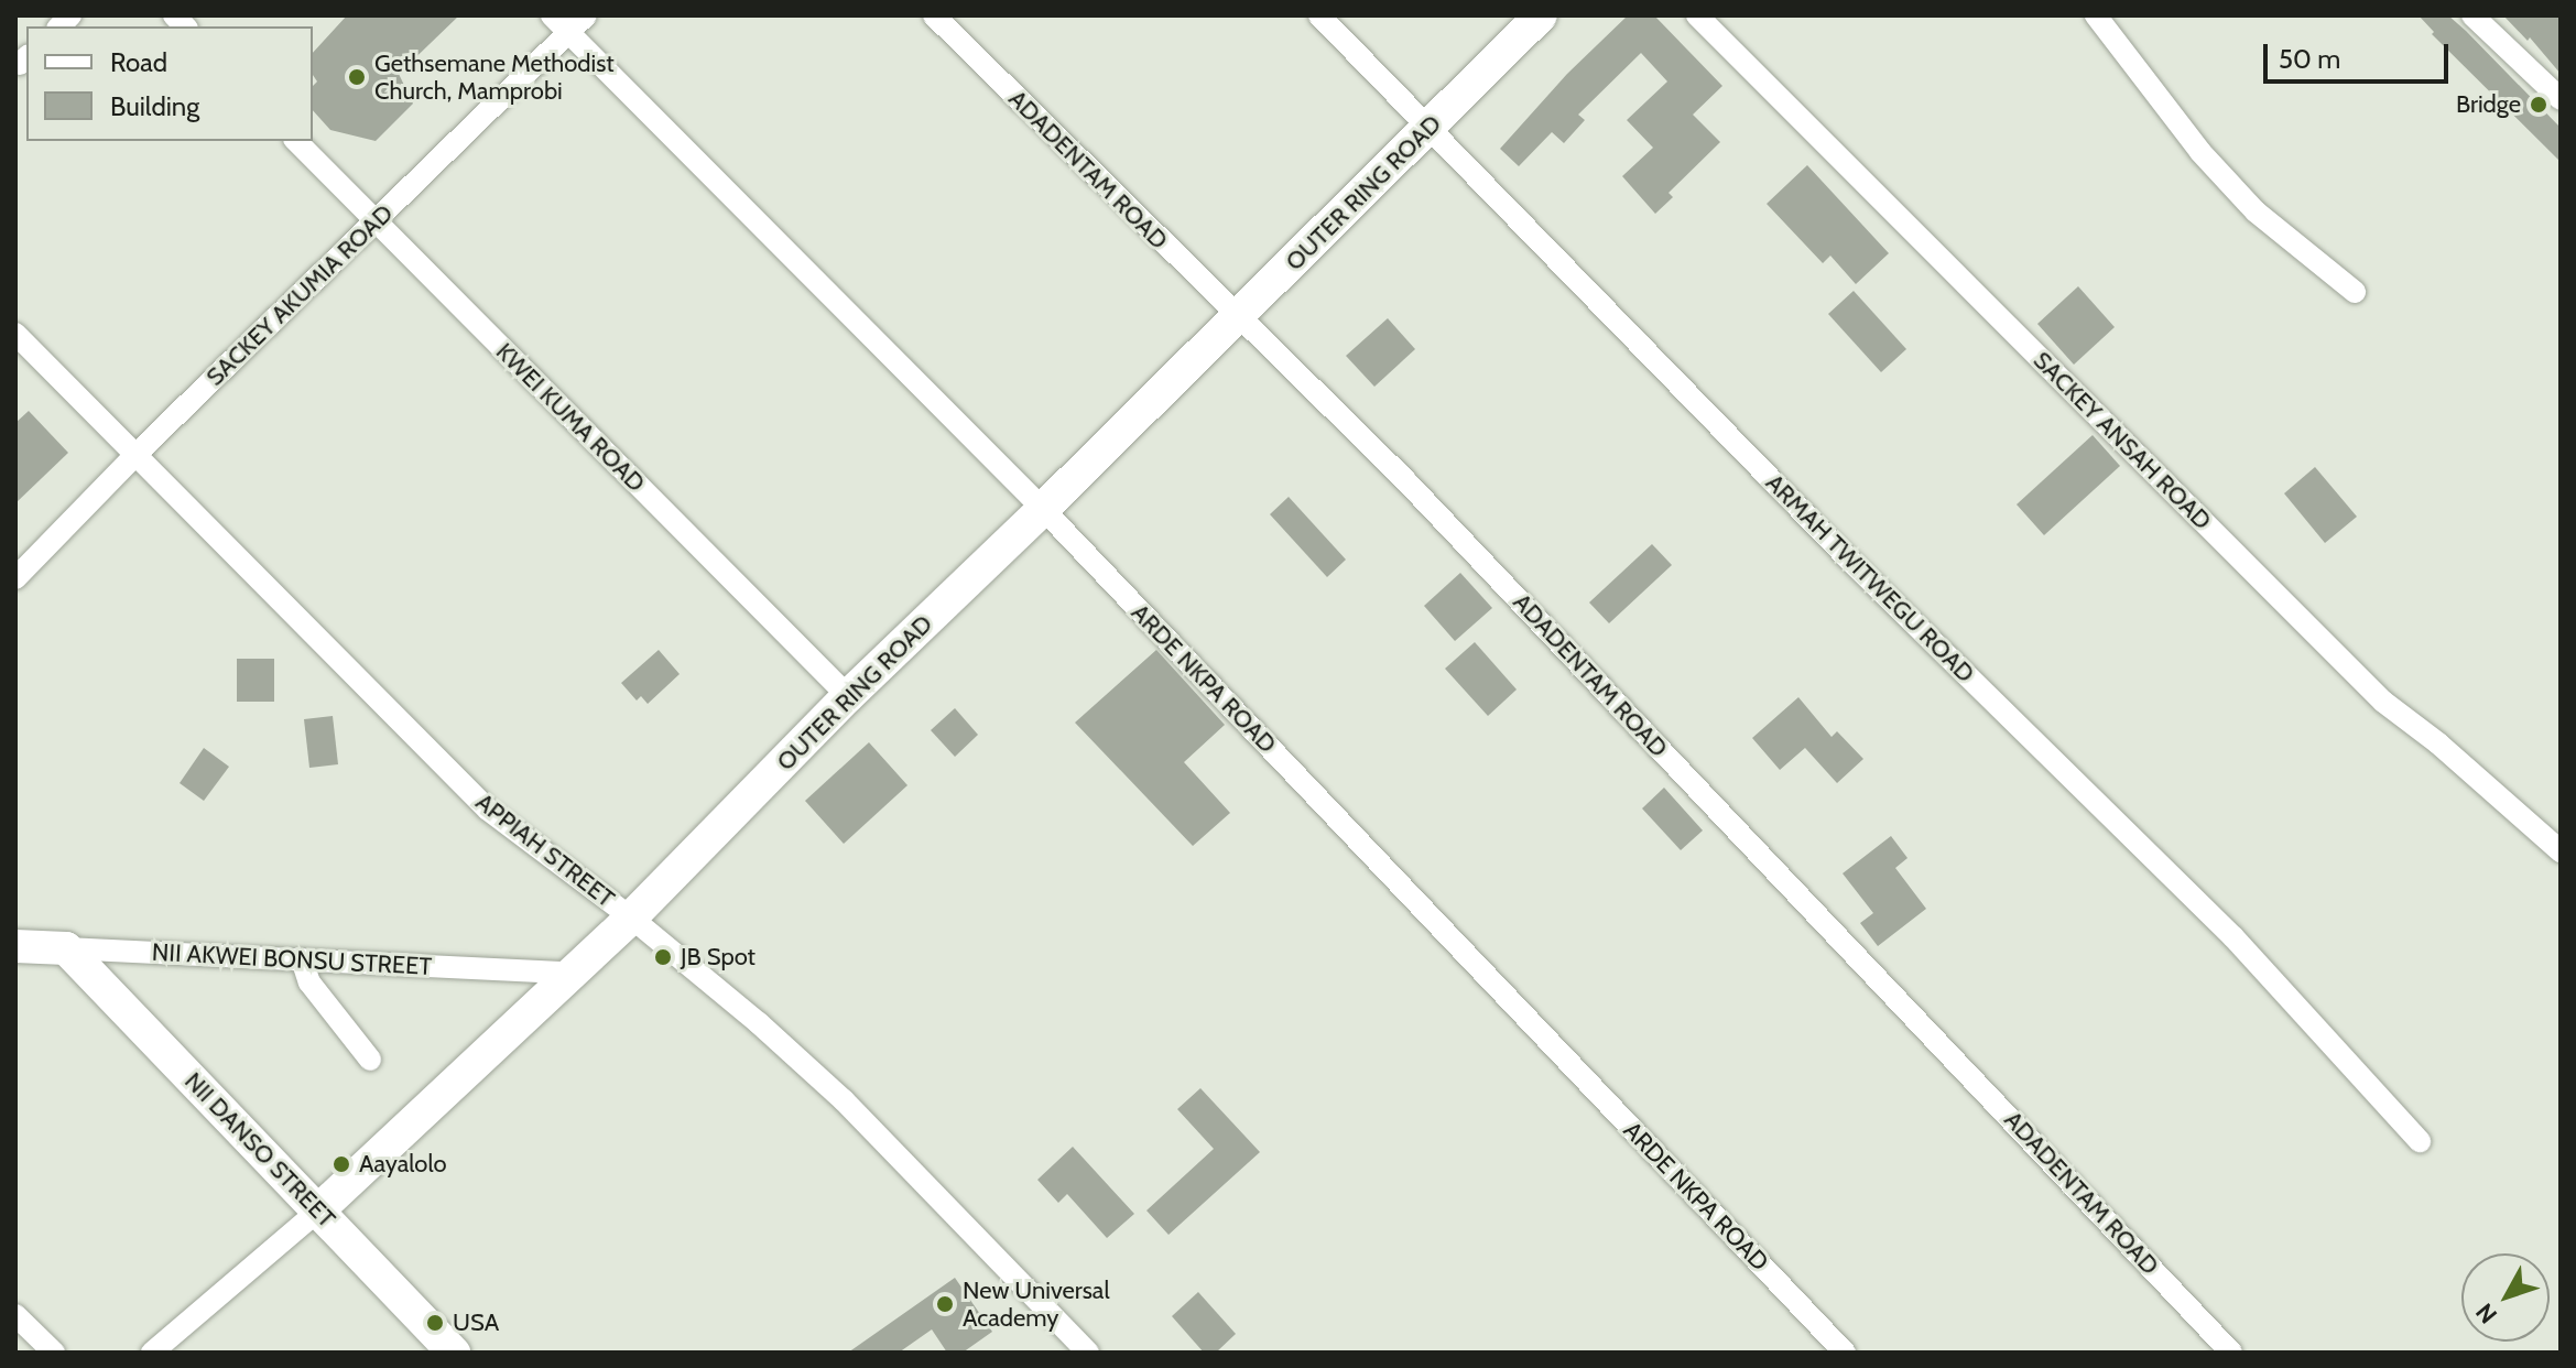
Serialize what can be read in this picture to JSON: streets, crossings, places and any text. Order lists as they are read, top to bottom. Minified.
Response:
{"streets":{"street":["ADADENTAM ROAD","OUTER RING ROAD","SACKEY AKUMIA ROAD","KWEI KUMA ROAD","SACKEY ANSAH ROAD","ARMAH TWITWEGU ROAD","ARDE NKPA ROAD","APPIAH STREET","NII AKWEI BONSU STREET","NII DANSO STREET"]},"crossings":[["ADADENTAM ROAD","OUTER RING ROAD"],["OUTER RING ROAD","KWEI KUMA ROAD"],["OUTER RING ROAD","ARMAH TWITWEGU ROAD"],["OUTER RING ROAD","ARDE NKPA ROAD"],["OUTER RING ROAD","APPIAH STREET"],["OUTER RING ROAD","NII AKWEI BONSU STREET"],["OUTER RING ROAD","NII DANSO STREET"],["SACKEY AKUMIA ROAD","KWEI KUMA ROAD"],["SACKEY AKUMIA ROAD","ARDE NKPA ROAD"],["SACKEY AKUMIA ROAD","APPIAH STREET"],["NII AKWEI BONSU STREET","NII DANSO STREET"]],"places":["Gethsemane Methodist Church, Mamprobi","Bridge","JB Spot","Aayalolo","New Universal Academy","USA"],"legend":["Road","Building"],"scale_bar":"50 m","north":"bottom left"}
